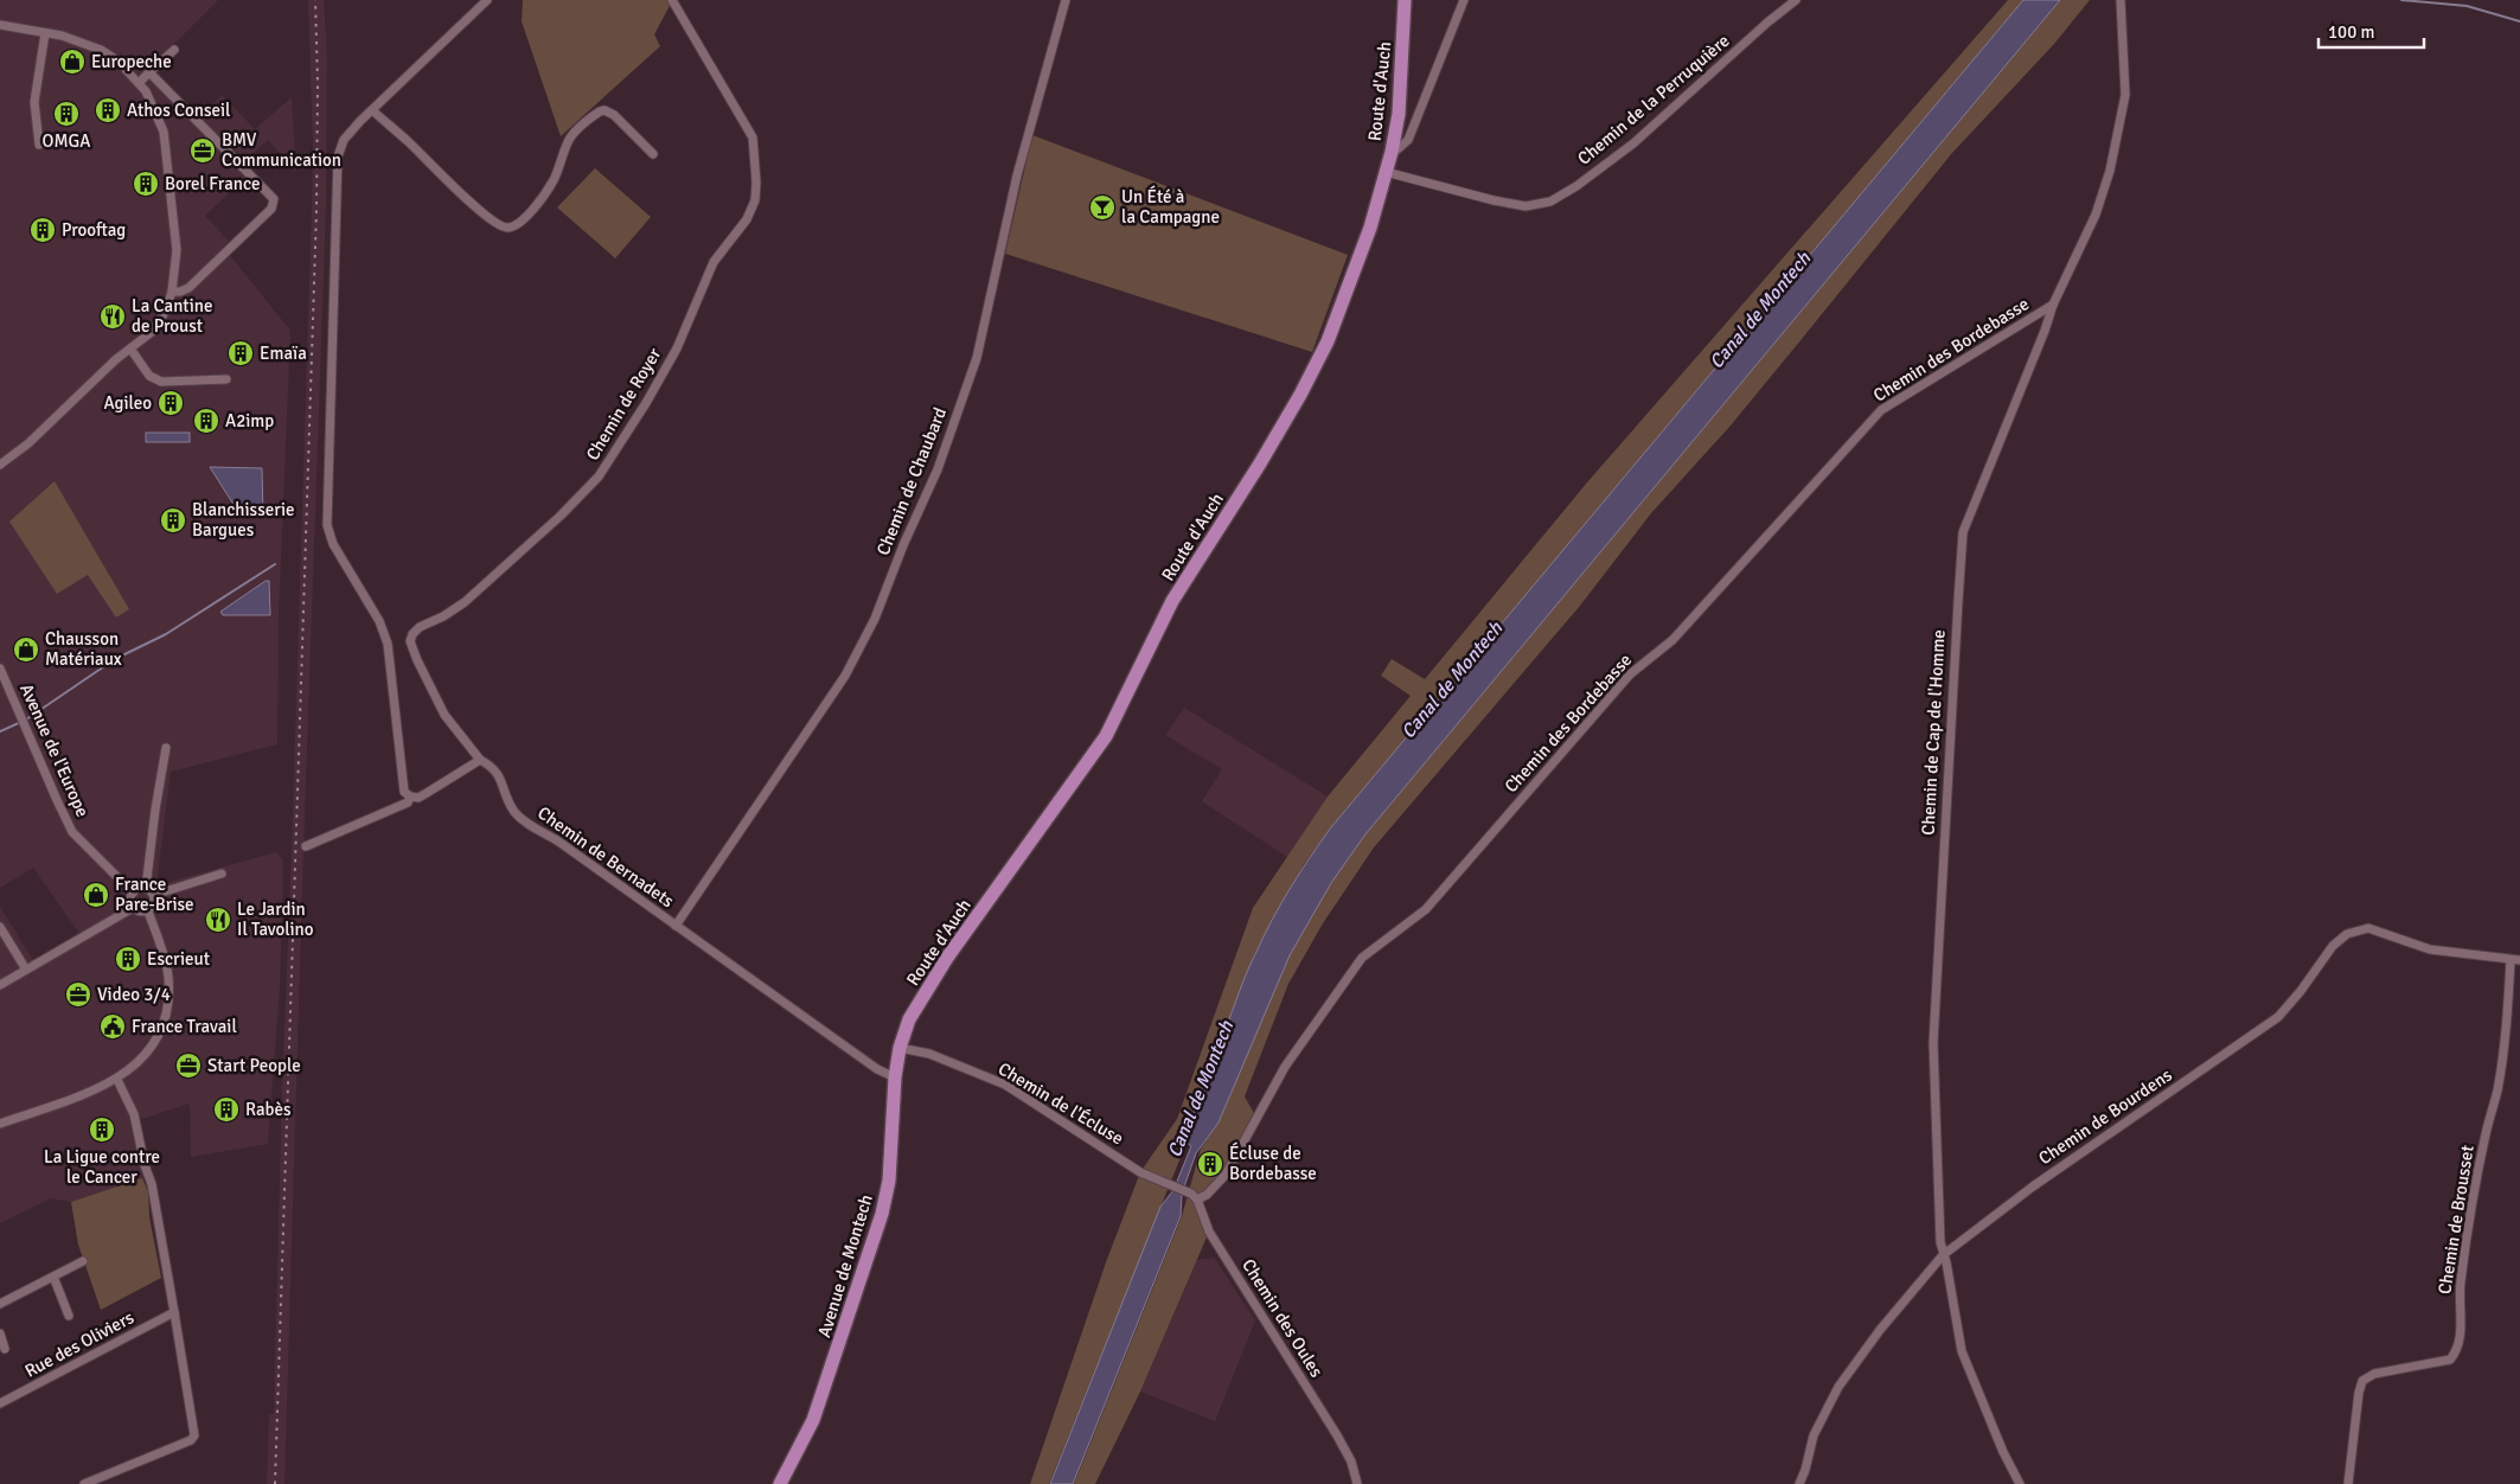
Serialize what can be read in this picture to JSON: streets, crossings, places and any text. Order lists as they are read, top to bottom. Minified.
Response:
{"streets":{"main road":["Route d'Auch","Avenue de Montech"],"street":["Chemin de la Perruquière","Chemin des Bordebasse","Chemin de Royer","Chemin de Chaubard","Chemin de Cap de l'Homme","Avenue de l'Europe","Chemin de Bernadets","Chemin de l'Écluse","Chemin de Bourdens","Chemin de Brousset","Chemin des Oules","Rue des Oliviers"]},"crossings":[["Route d'Auch","Chemin de la Perruquière"],["Route d'Auch","Chemin de l'Écluse"],["Route d'Auch","Avenue de Montech"],["Chemin des Bordebasse","Chemin de Cap de l'Homme"],["Chemin des Bordebasse","Chemin des Oules"],["Chemin de Royer","Chemin de Bernadets"],["Chemin de Chaubard","Chemin de Bernadets"],["Chemin de Cap de l'Homme","Chemin de Bourdens"],["Chemin de Bernadets","Avenue de Montech"],["Chemin de l'Écluse","Avenue de Montech"],["Chemin de l'Écluse","Chemin des Oules"],["Chemin de Bourdens","Chemin de Brousset"]],"water":["Canal de Montech"],"places":{"shop":["Europeche","Chausson Matériaux","France Pare-Brise"],"building":["Athos Conseil","OMGA","Borel France","Prooftag","Emaïa","Agileo","A2imp","Blanchisserie Bargues","Escrieut","Rabès","La Ligue contre le Cancer","Écluse de Bordebasse"],"office":["BMV Communication","Video 3/4","Start People"],"bar":["Un Été à la Campagne"],"restaurant":["La Cantine de Proust","Le Jardin Il Tavolino"],"public building":["France Travail"]},"scale_bar":"100 m"}
